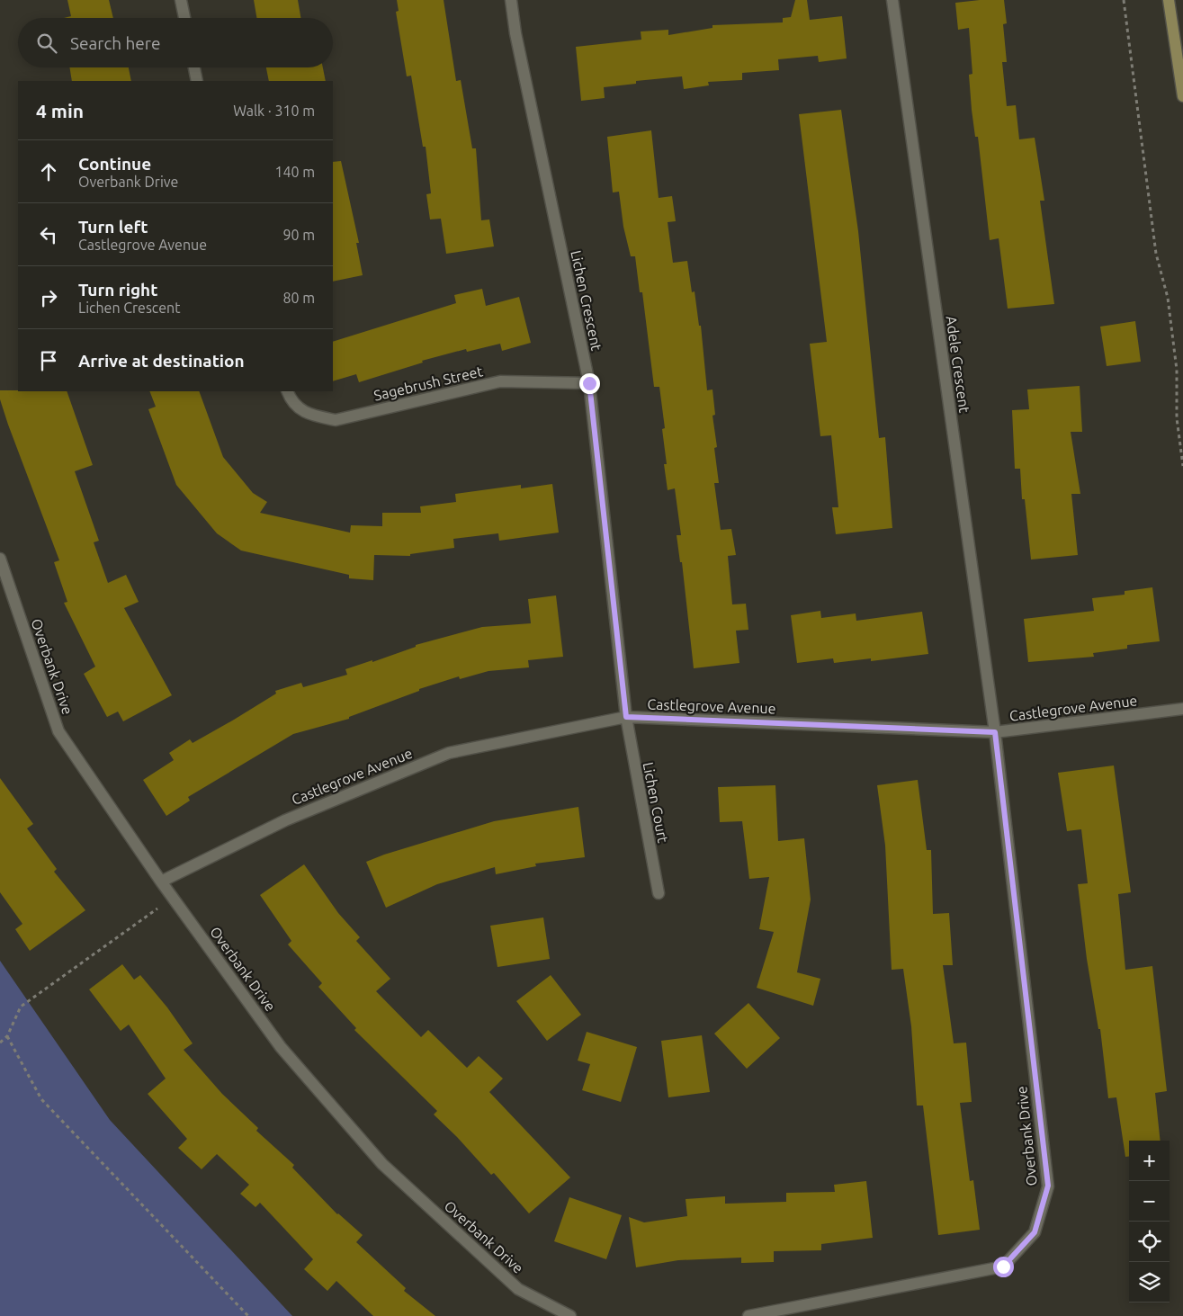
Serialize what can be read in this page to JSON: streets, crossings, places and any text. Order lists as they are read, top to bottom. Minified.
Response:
{"streets":{"street":["Lichen Crescent","Adele Crescent","Sagebrush Street","Overbank Drive","Castlegrove Avenue","Lichen Court"]},"crossings":[["Lichen Crescent","Sagebrush Street"],["Lichen Crescent","Castlegrove Avenue"],["Lichen Crescent","Lichen Court"],["Adele Crescent","Overbank Drive"],["Adele Crescent","Castlegrove Avenue"],["Overbank Drive","Castlegrove Avenue"],["Castlegrove Avenue","Lichen Court"]],"page":{"search":"Search here","heading":["4 min","Walk · 310 m"],"list":[["Continue","Overbank Drive","140 m"],["Turn left","Castlegrove Avenue","90 m"],["Turn right","Lichen Crescent","80 m"],"Arrive at destination"],"map_buttons":["+","−"]}}
